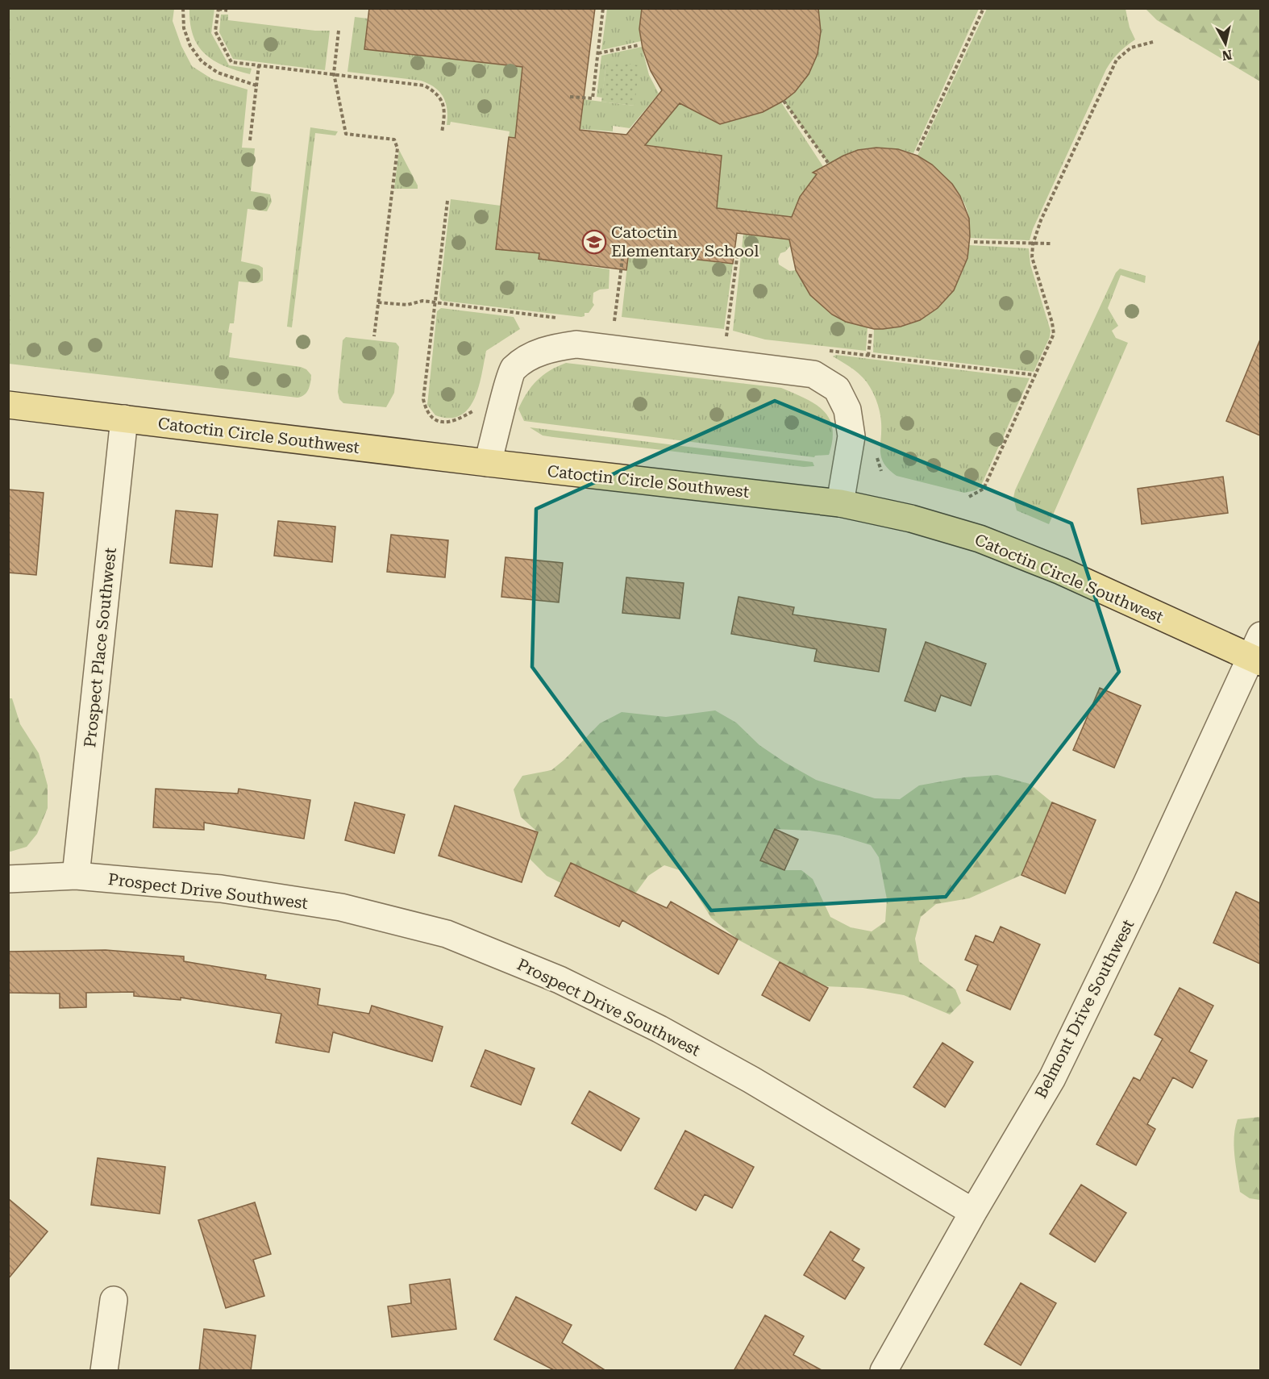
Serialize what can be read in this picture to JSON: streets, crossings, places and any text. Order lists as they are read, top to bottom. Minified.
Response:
{"streets":{"main road":["Catoctin Circle Southwest"],"street":["Prospect Place Southwest","Prospect Drive Southwest","Belmont Drive Southwest"]},"crossings":[["Catoctin Circle Southwest","Prospect Place Southwest"],["Catoctin Circle Southwest","Belmont Drive Southwest"],["Prospect Place Southwest","Prospect Drive Southwest"],["Prospect Drive Southwest","Belmont Drive Southwest"]],"places":{"school or university":["Catoctin Elementary School"]},"north":"bottom"}
